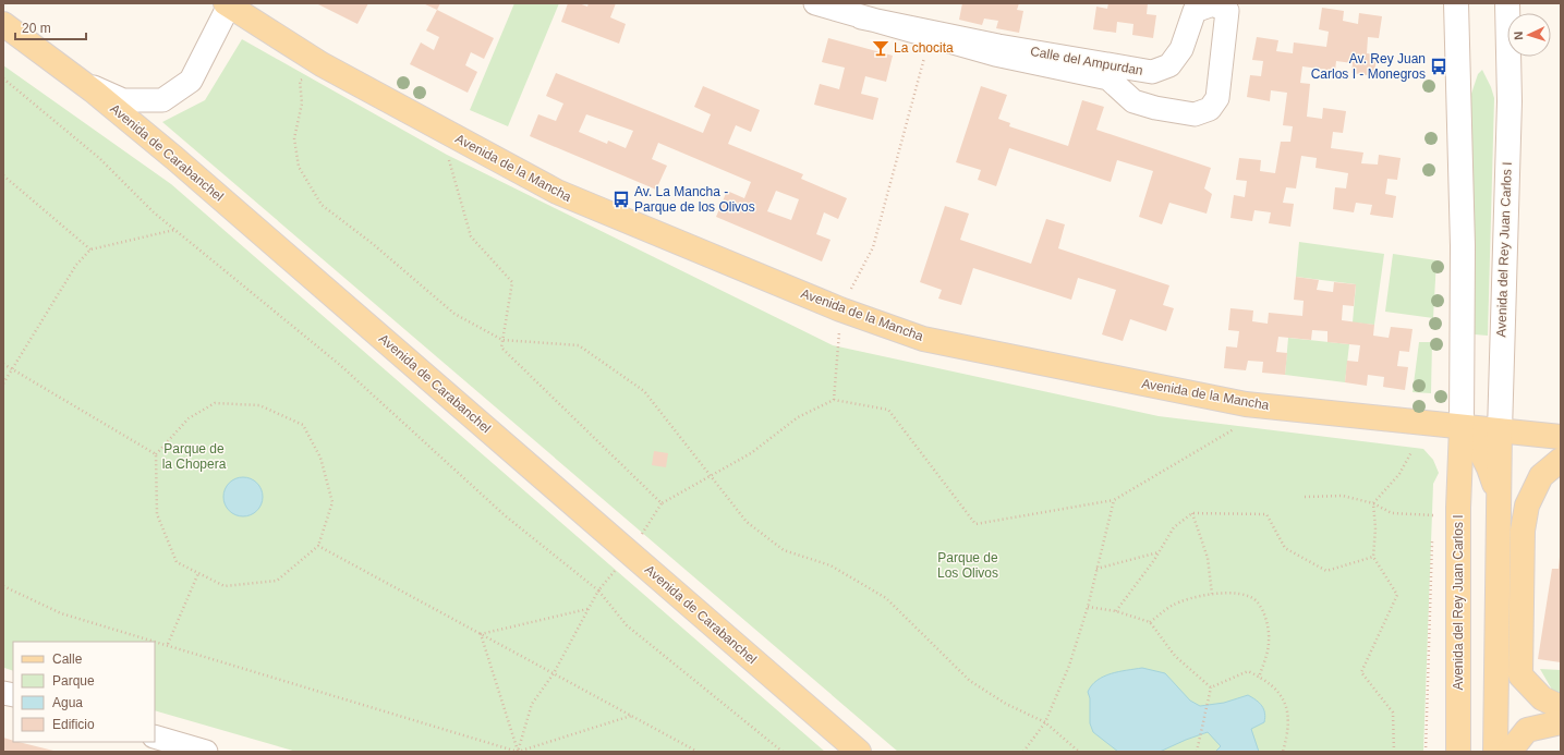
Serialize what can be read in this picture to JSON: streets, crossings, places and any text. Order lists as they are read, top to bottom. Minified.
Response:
{"streets":{"main road":["Avenida de Carabanchel","Avenida de la Mancha","Avenida del Rey Juan Carlos I"],"street":["Calle del Ampurdan"]},"crossings":[["Avenida de la Mancha","Avenida del Rey Juan Carlos I"]],"parks":["Parque de la Chopera","Parque de Los Olivos"],"places":{"bar":["La chocita"],"bus stop":["Av. Rey Juan Carlos I - Monegros","Av. La Mancha - Parque de los Olivos"]},"legend":["Calle","Parque","Agua","Edificio"],"scale_bar":"20 m","north":"left"}
